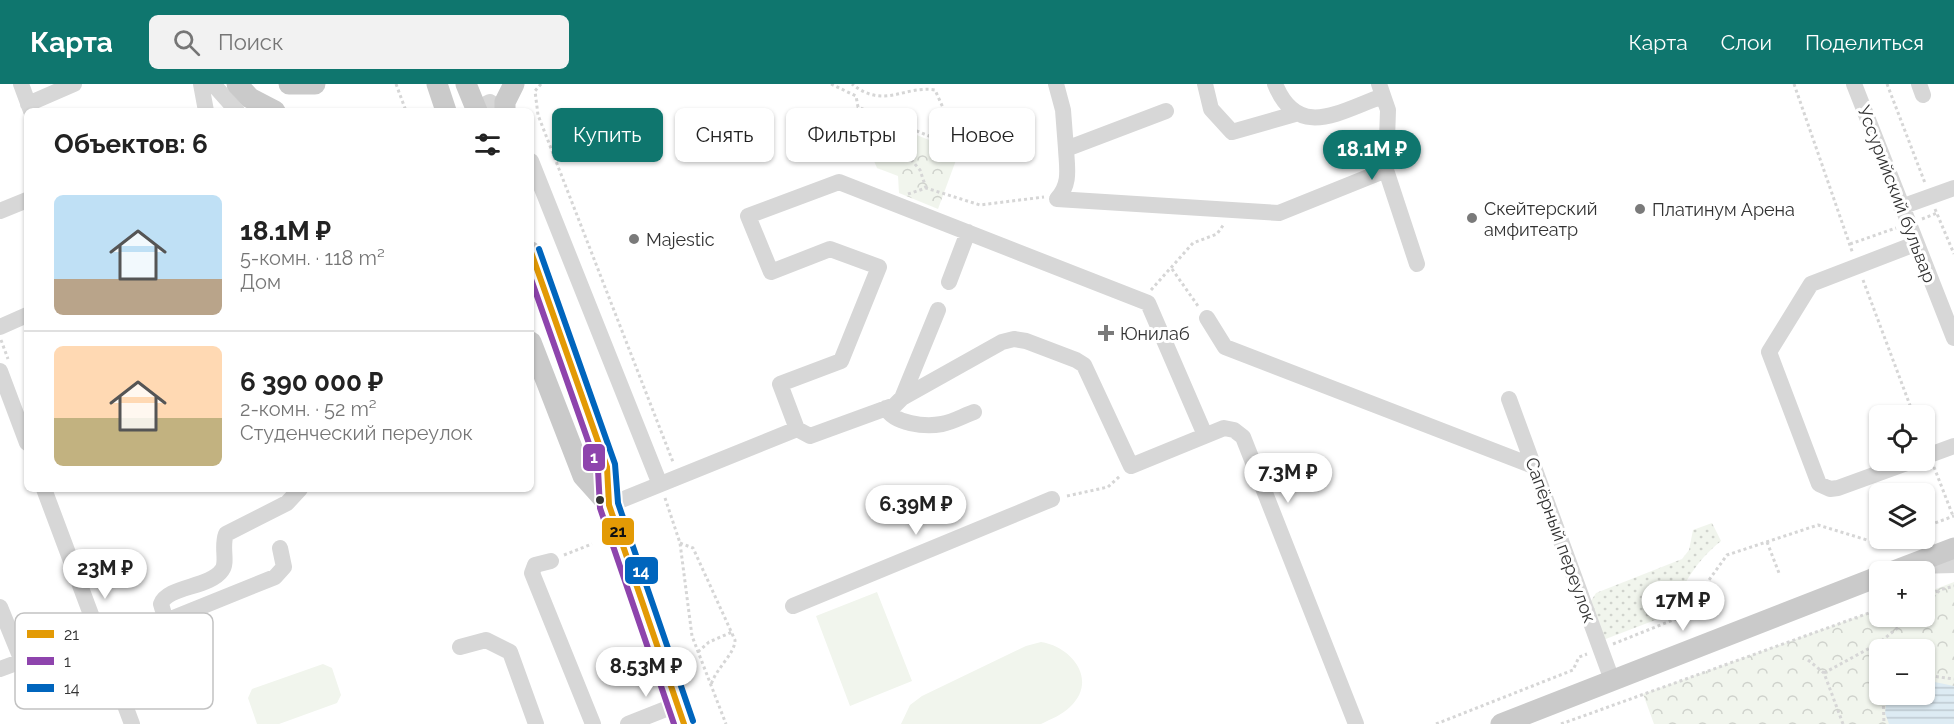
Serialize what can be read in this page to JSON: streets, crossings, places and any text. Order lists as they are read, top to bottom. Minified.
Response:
{"streets":{"street":["Уссурийский бульвар","Сапёрный переулок"]},"places":{"other":["Платинум Арена","Скейтерский амфитеатр","Majestic"],"health":["Юнилаб"]},"lines":["transit line 14","transit line 21","transit line 1"],"legend":["21","1","14"],"page":{"header":"Карта","search":"Поиск","nav":["Карта","Слои","Поделиться"],"chip":["Купить","Снять","Фильтры","Новое"],"heading":"Объектов: 6","price":["18.1M ₽","7.3M ₽","6.39M ₽","23M ₽","17M ₽","8.53M ₽"],"list":[{"name":"18.1M ₽","note":"5-комн. · 118 m² · Дом"},{"name":"6 390 000 ₽","note":"2-комн. · 52 m² · Студенческий переулок"}],"map_buttons":["+","−"]}}
